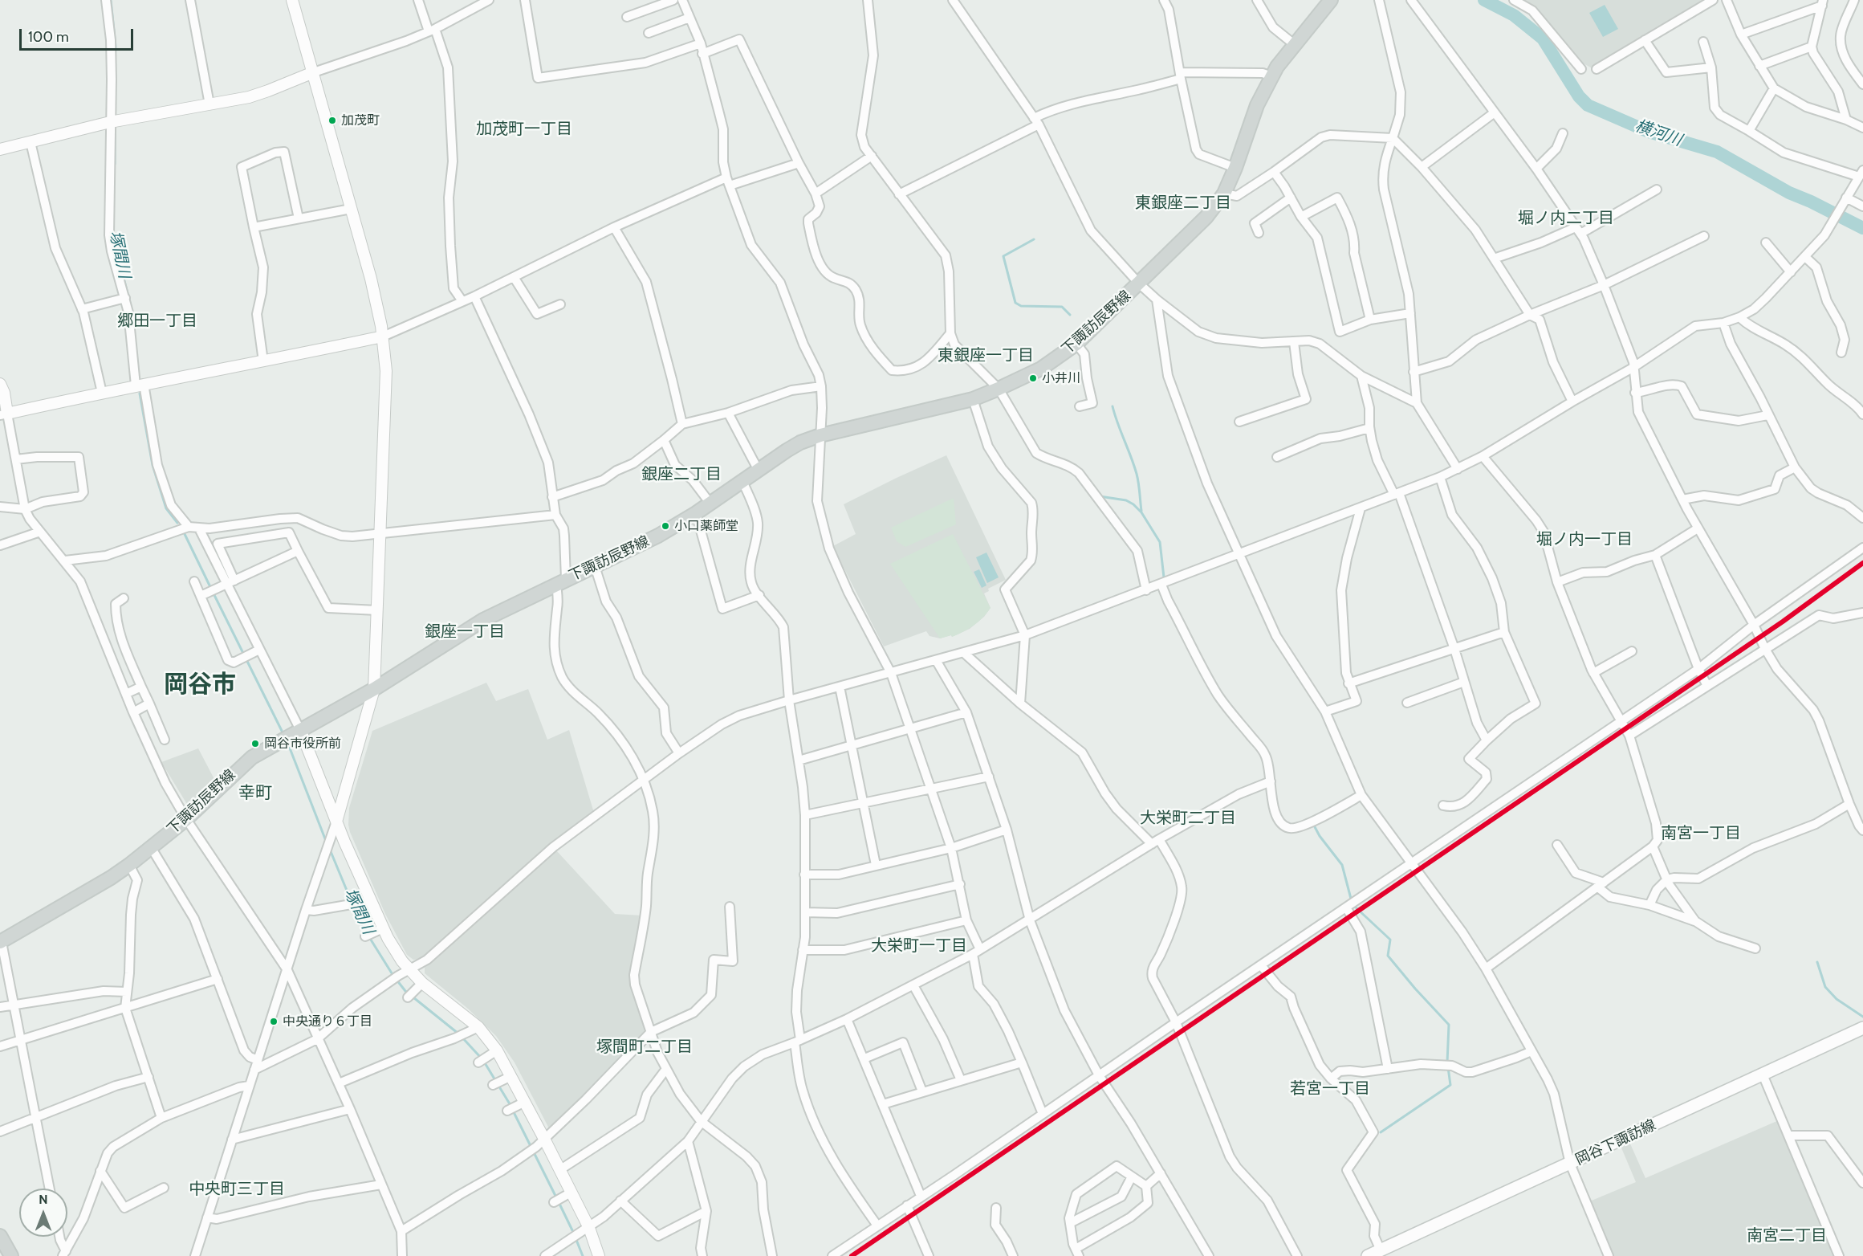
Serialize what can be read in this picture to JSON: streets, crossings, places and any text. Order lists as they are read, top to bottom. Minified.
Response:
{"streets":{"main road":["下諏訪辰野線","岡谷下諏訪線"]},"districts":["加茂町一丁目","東銀座二丁目","堀ノ内二丁目","郷田一丁目","東銀座一丁目","銀座二丁目","堀ノ内一丁目","銀座一丁目","岡谷市","幸町","大栄町二丁目","南宮一丁目","大栄町一丁目","塚間町二丁目","若宮一丁目","中央町三丁目","南宮二丁目"],"water":["横河川","塚間川"],"places":["加茂町","小井川","小口薬師堂","岡谷市役所前","中央通り６丁目"],"scale_bar":"100 m","north":"top"}
